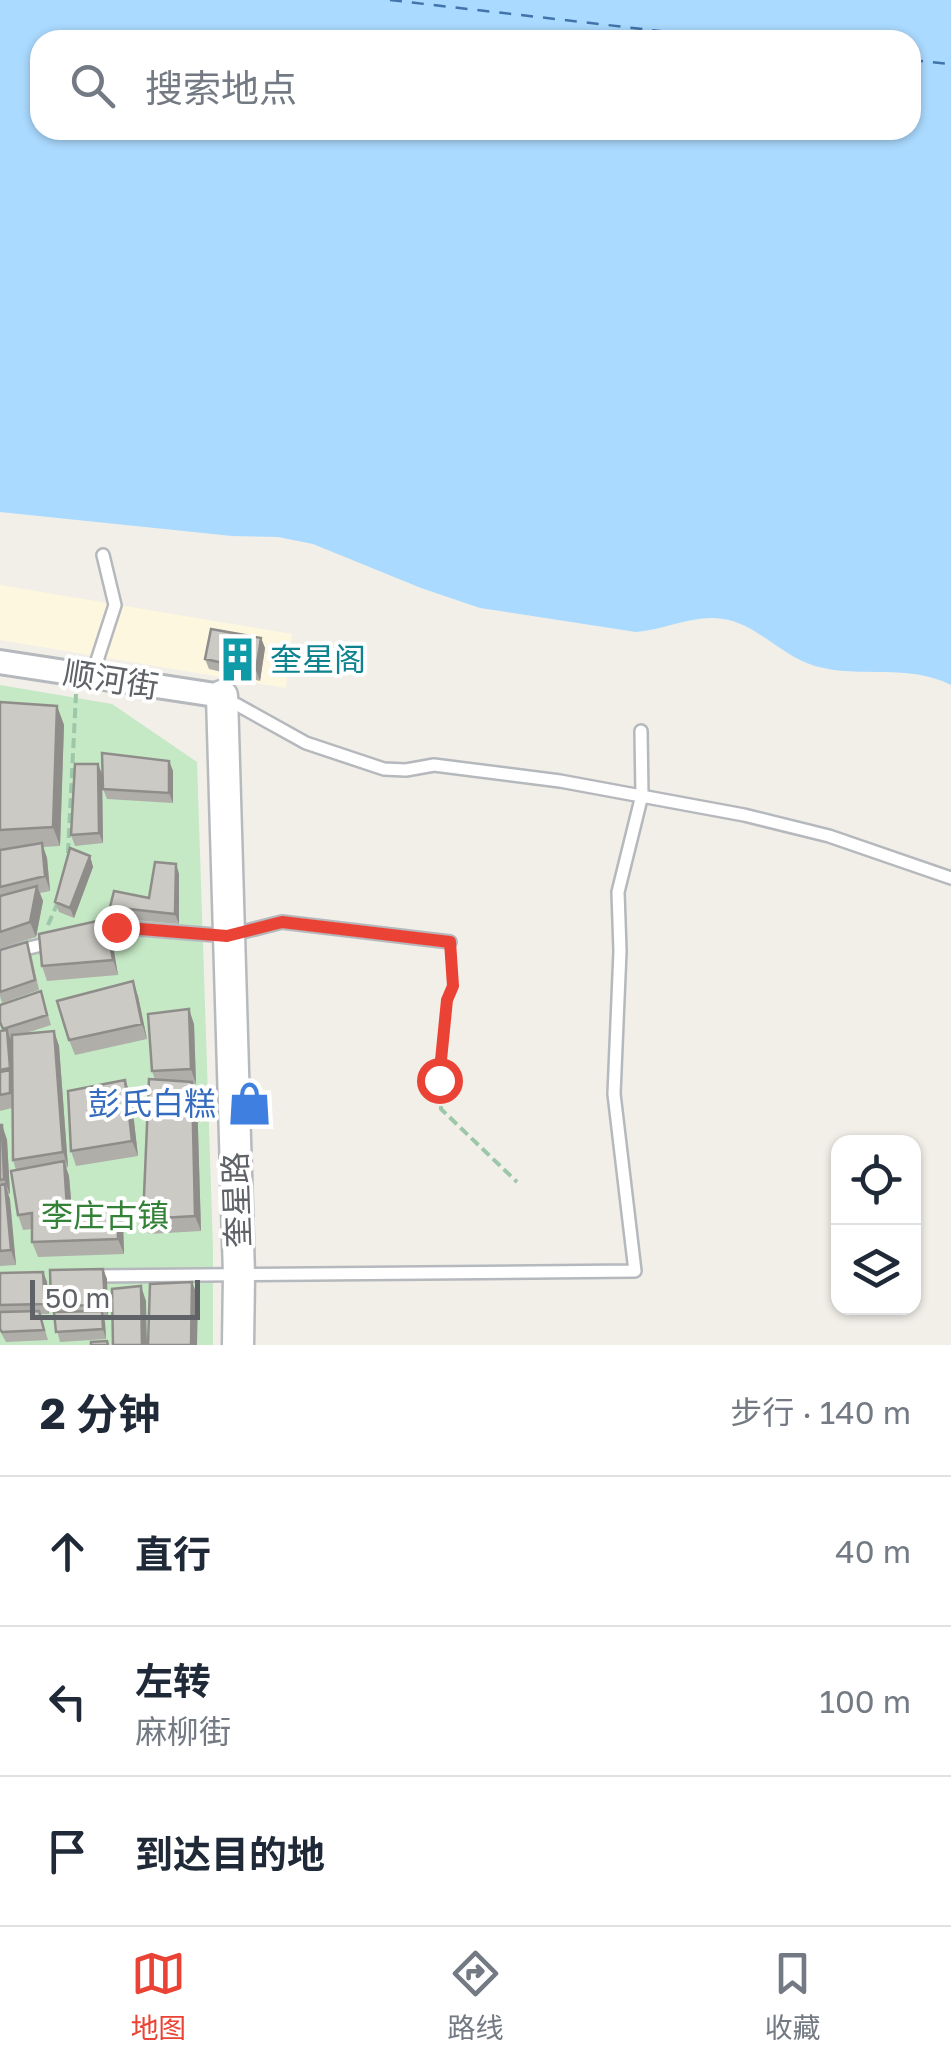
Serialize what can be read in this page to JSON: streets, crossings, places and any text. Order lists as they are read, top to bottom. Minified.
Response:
{"streets":{"street":["顺河街","奎星路"]},"crossings":[["顺河街","奎星路"]],"parks":["李庄古镇"],"places":{"building":["奎星阁"],"shop":["彭氏白糕"]},"scale_bar":"50 m","page":{"search":"搜索地点","scale":"50 m","heading":["2 分钟","步行 · 140 m"],"list":[["直行","40 m"],["左转","麻柳街","100 m"],"到达目的地"],"nav":["地图","路线","收藏"]}}
